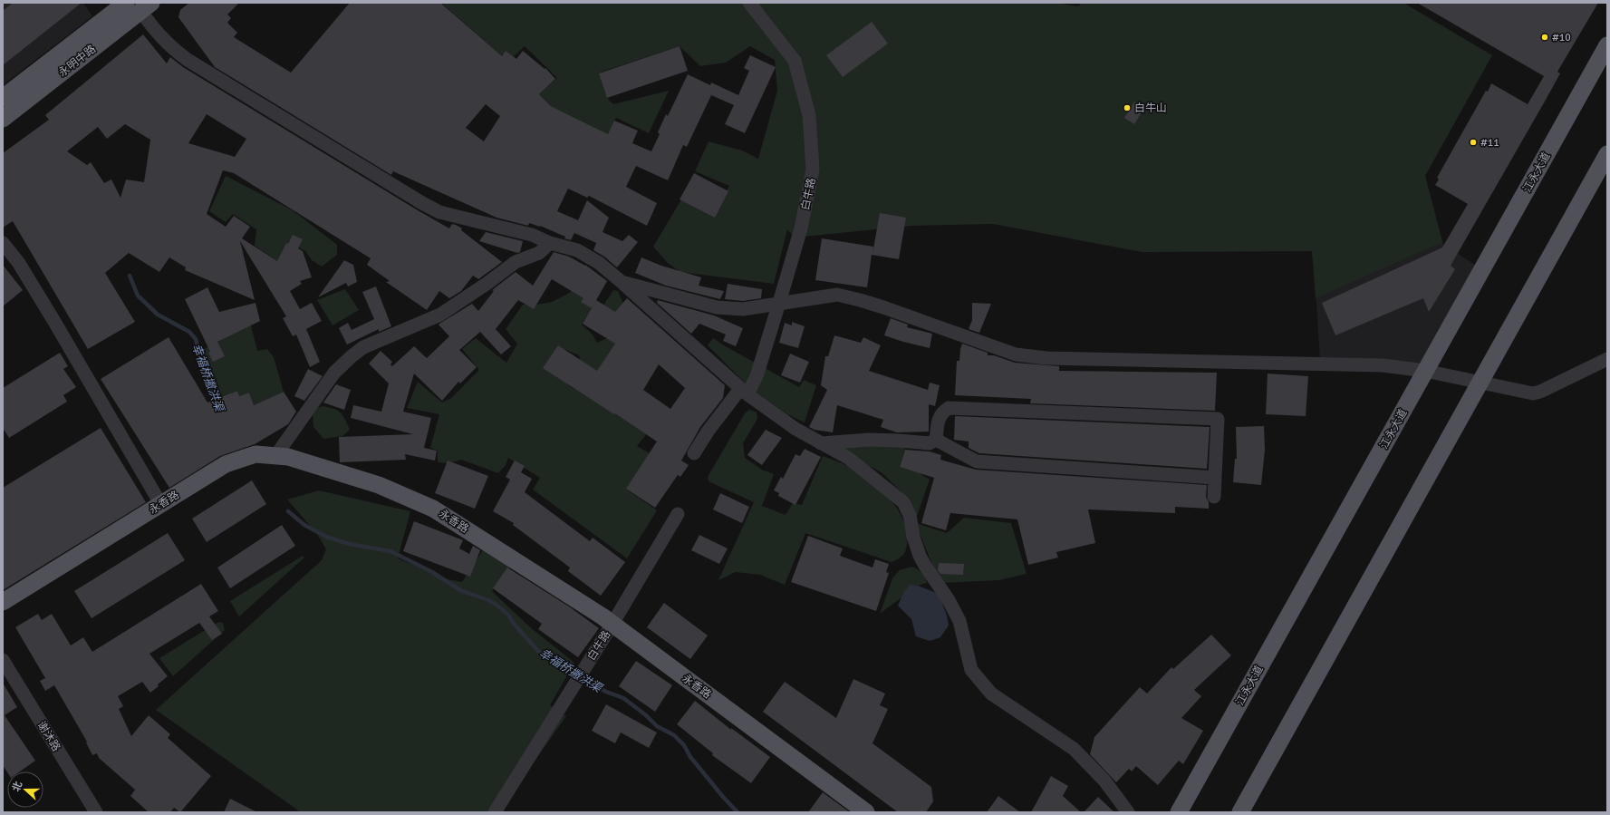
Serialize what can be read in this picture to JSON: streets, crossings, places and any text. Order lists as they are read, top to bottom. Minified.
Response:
{"streets":{"main road":["永明中路","江永大道","永香路"],"street":["白牛路","谢沐路"]},"crossings":[["白牛路","永香路"]],"water":["幸福桥撇洪渠"],"places":["#10","白牛山","#11"],"north":"left"}
